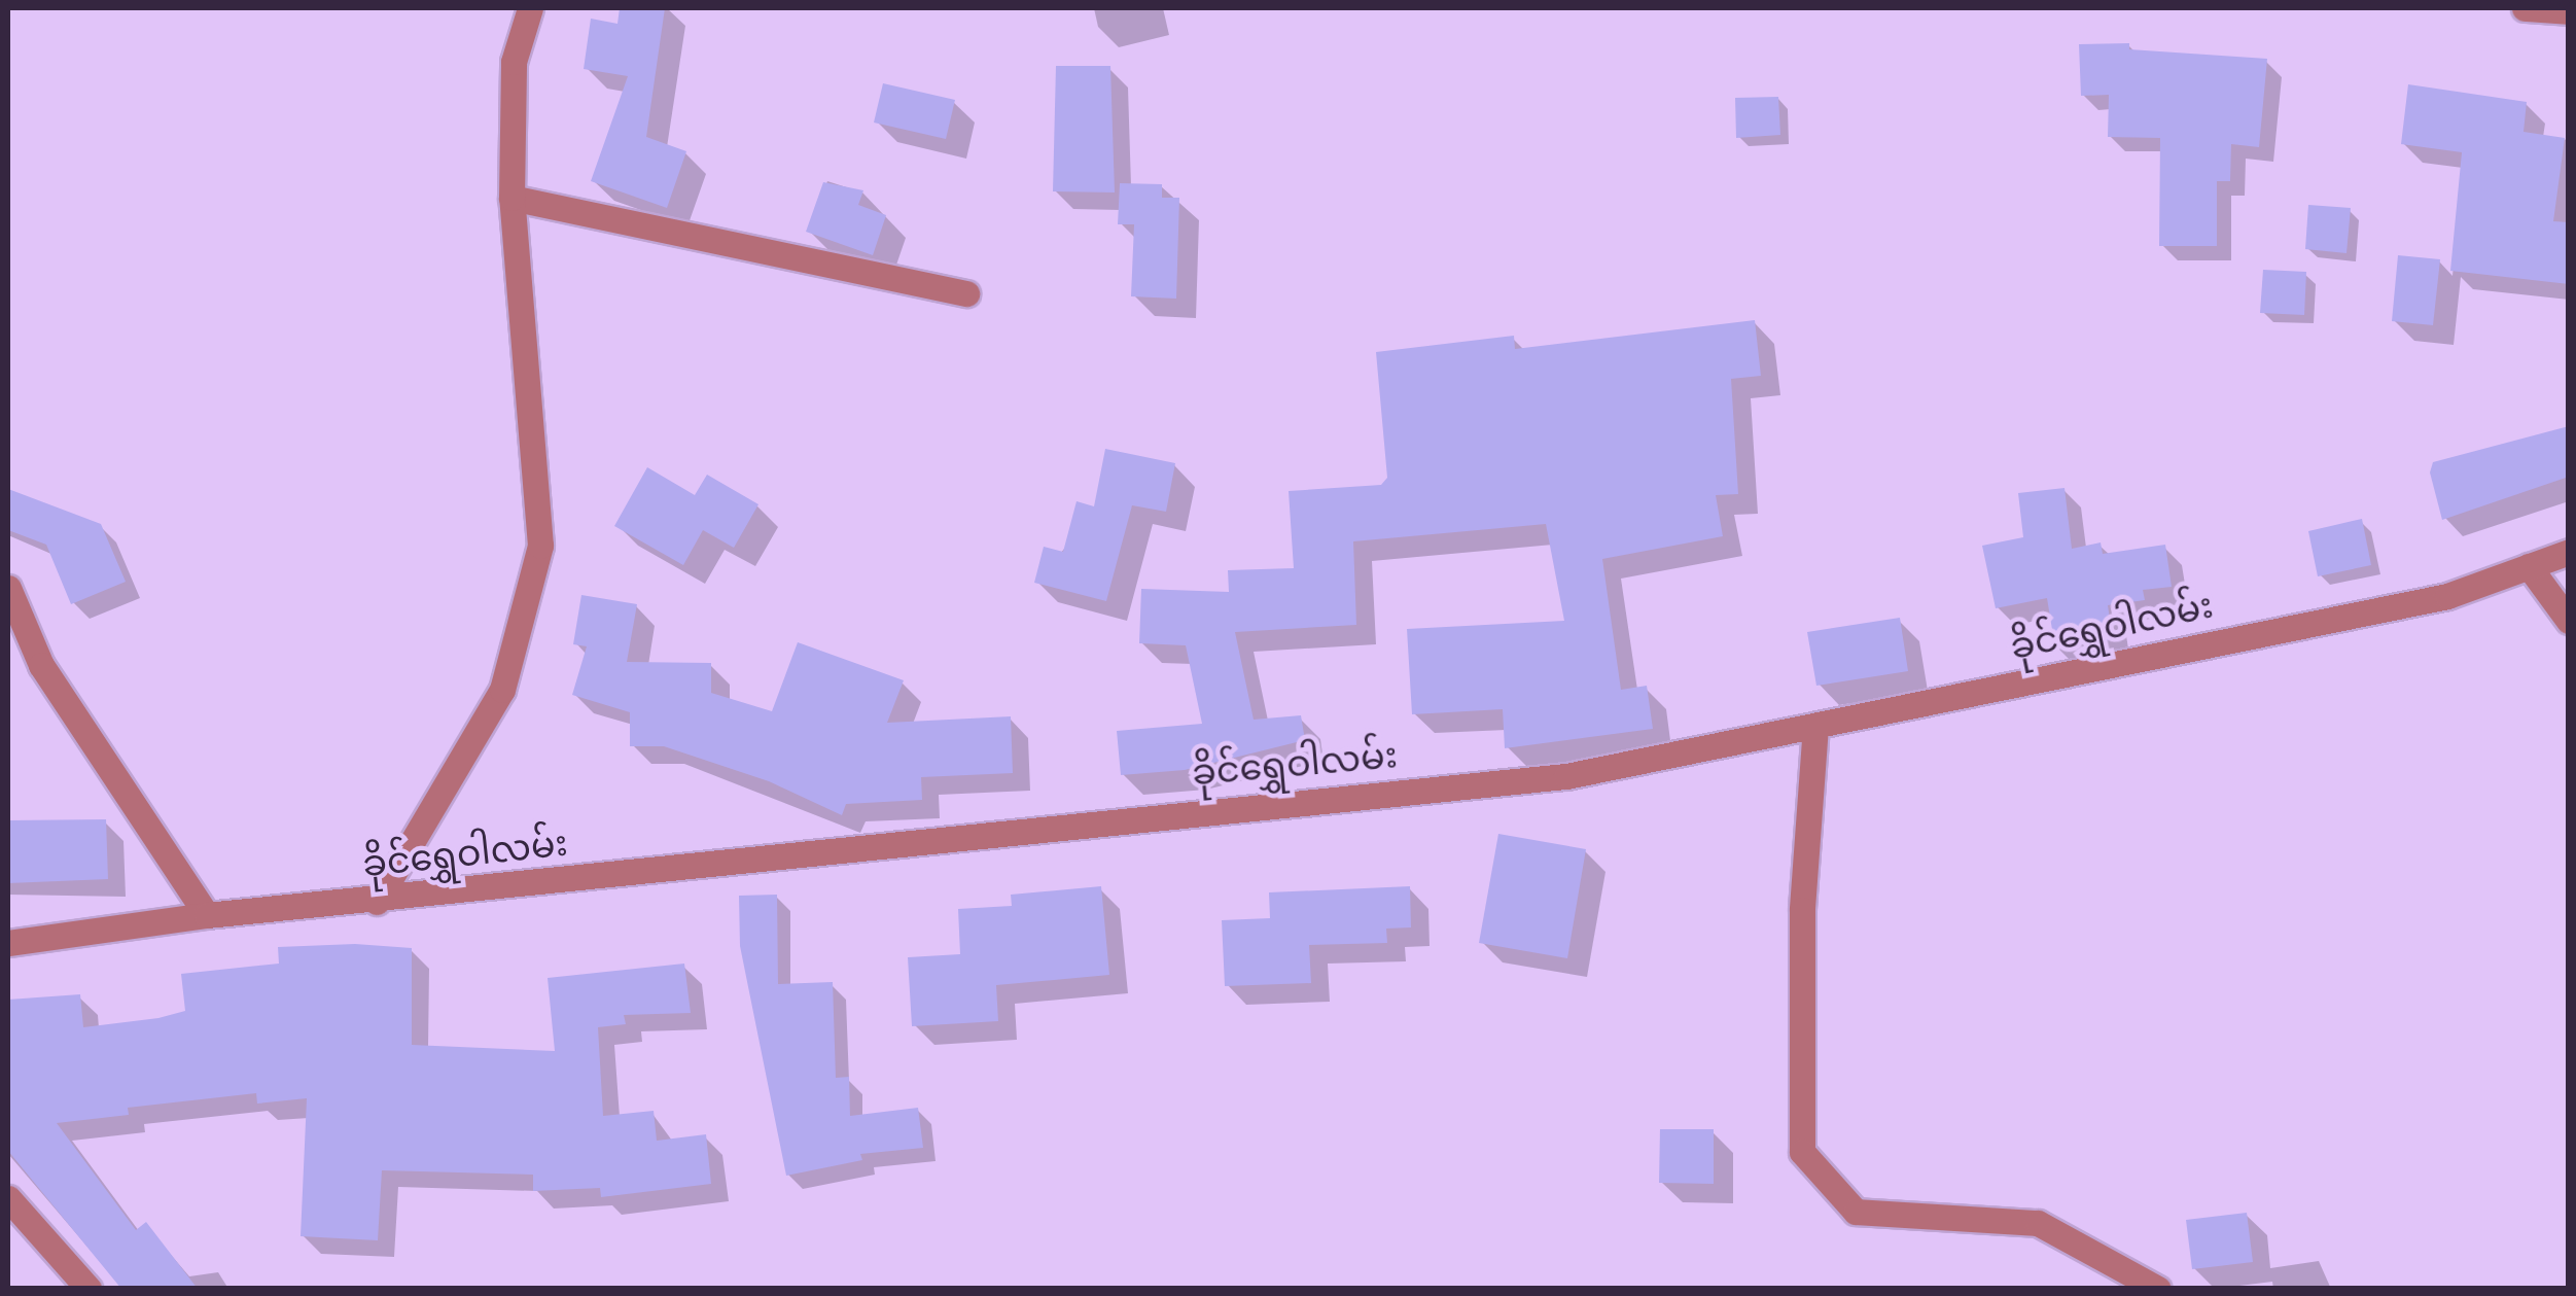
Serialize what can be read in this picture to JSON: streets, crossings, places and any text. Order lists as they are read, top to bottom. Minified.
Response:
{"streets":{"street":["ခိုင်ရွှေဝါလမ်း"]}}
